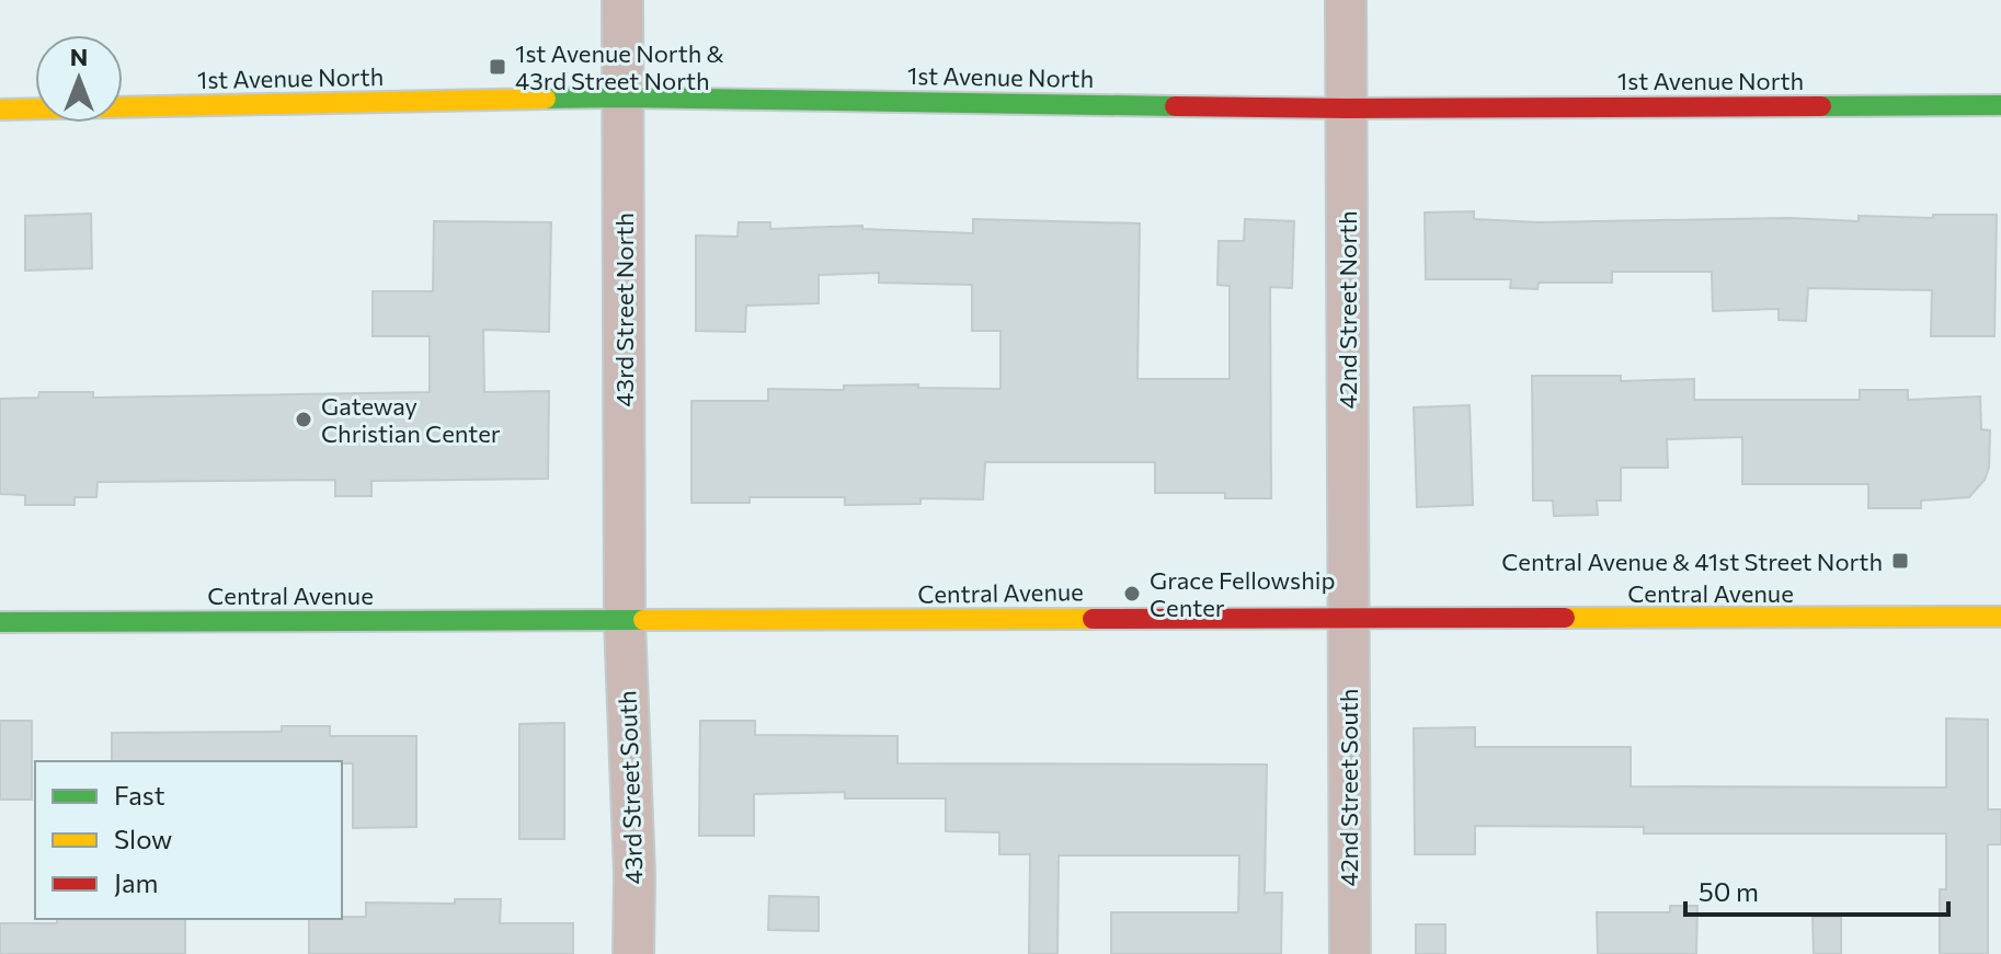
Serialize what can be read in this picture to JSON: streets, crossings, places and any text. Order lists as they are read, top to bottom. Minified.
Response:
{"streets":{"main road":["1st Avenue North","Central Avenue"],"street":["43rd Street North","42nd Street North","43rd Street South","42nd Street South"]},"crossings":[["1st Avenue North","43rd Street North"],["1st Avenue North","42nd Street North"],["43rd Street North","Central Avenue"],["43rd Street North","43rd Street South"],["42nd Street North","Central Avenue"],["42nd Street North","42nd Street South"],["Central Avenue","43rd Street South"],["Central Avenue","42nd Street South"]],"places":{"transit":["1st Avenue North & 43rd Street North","Central Avenue & 41st Street North"],"other":["Gateway Christian Center","Grace Fellowship Center"]},"legend":["Fast","Slow","Jam"],"scale_bar":"50 m","north":"top"}
